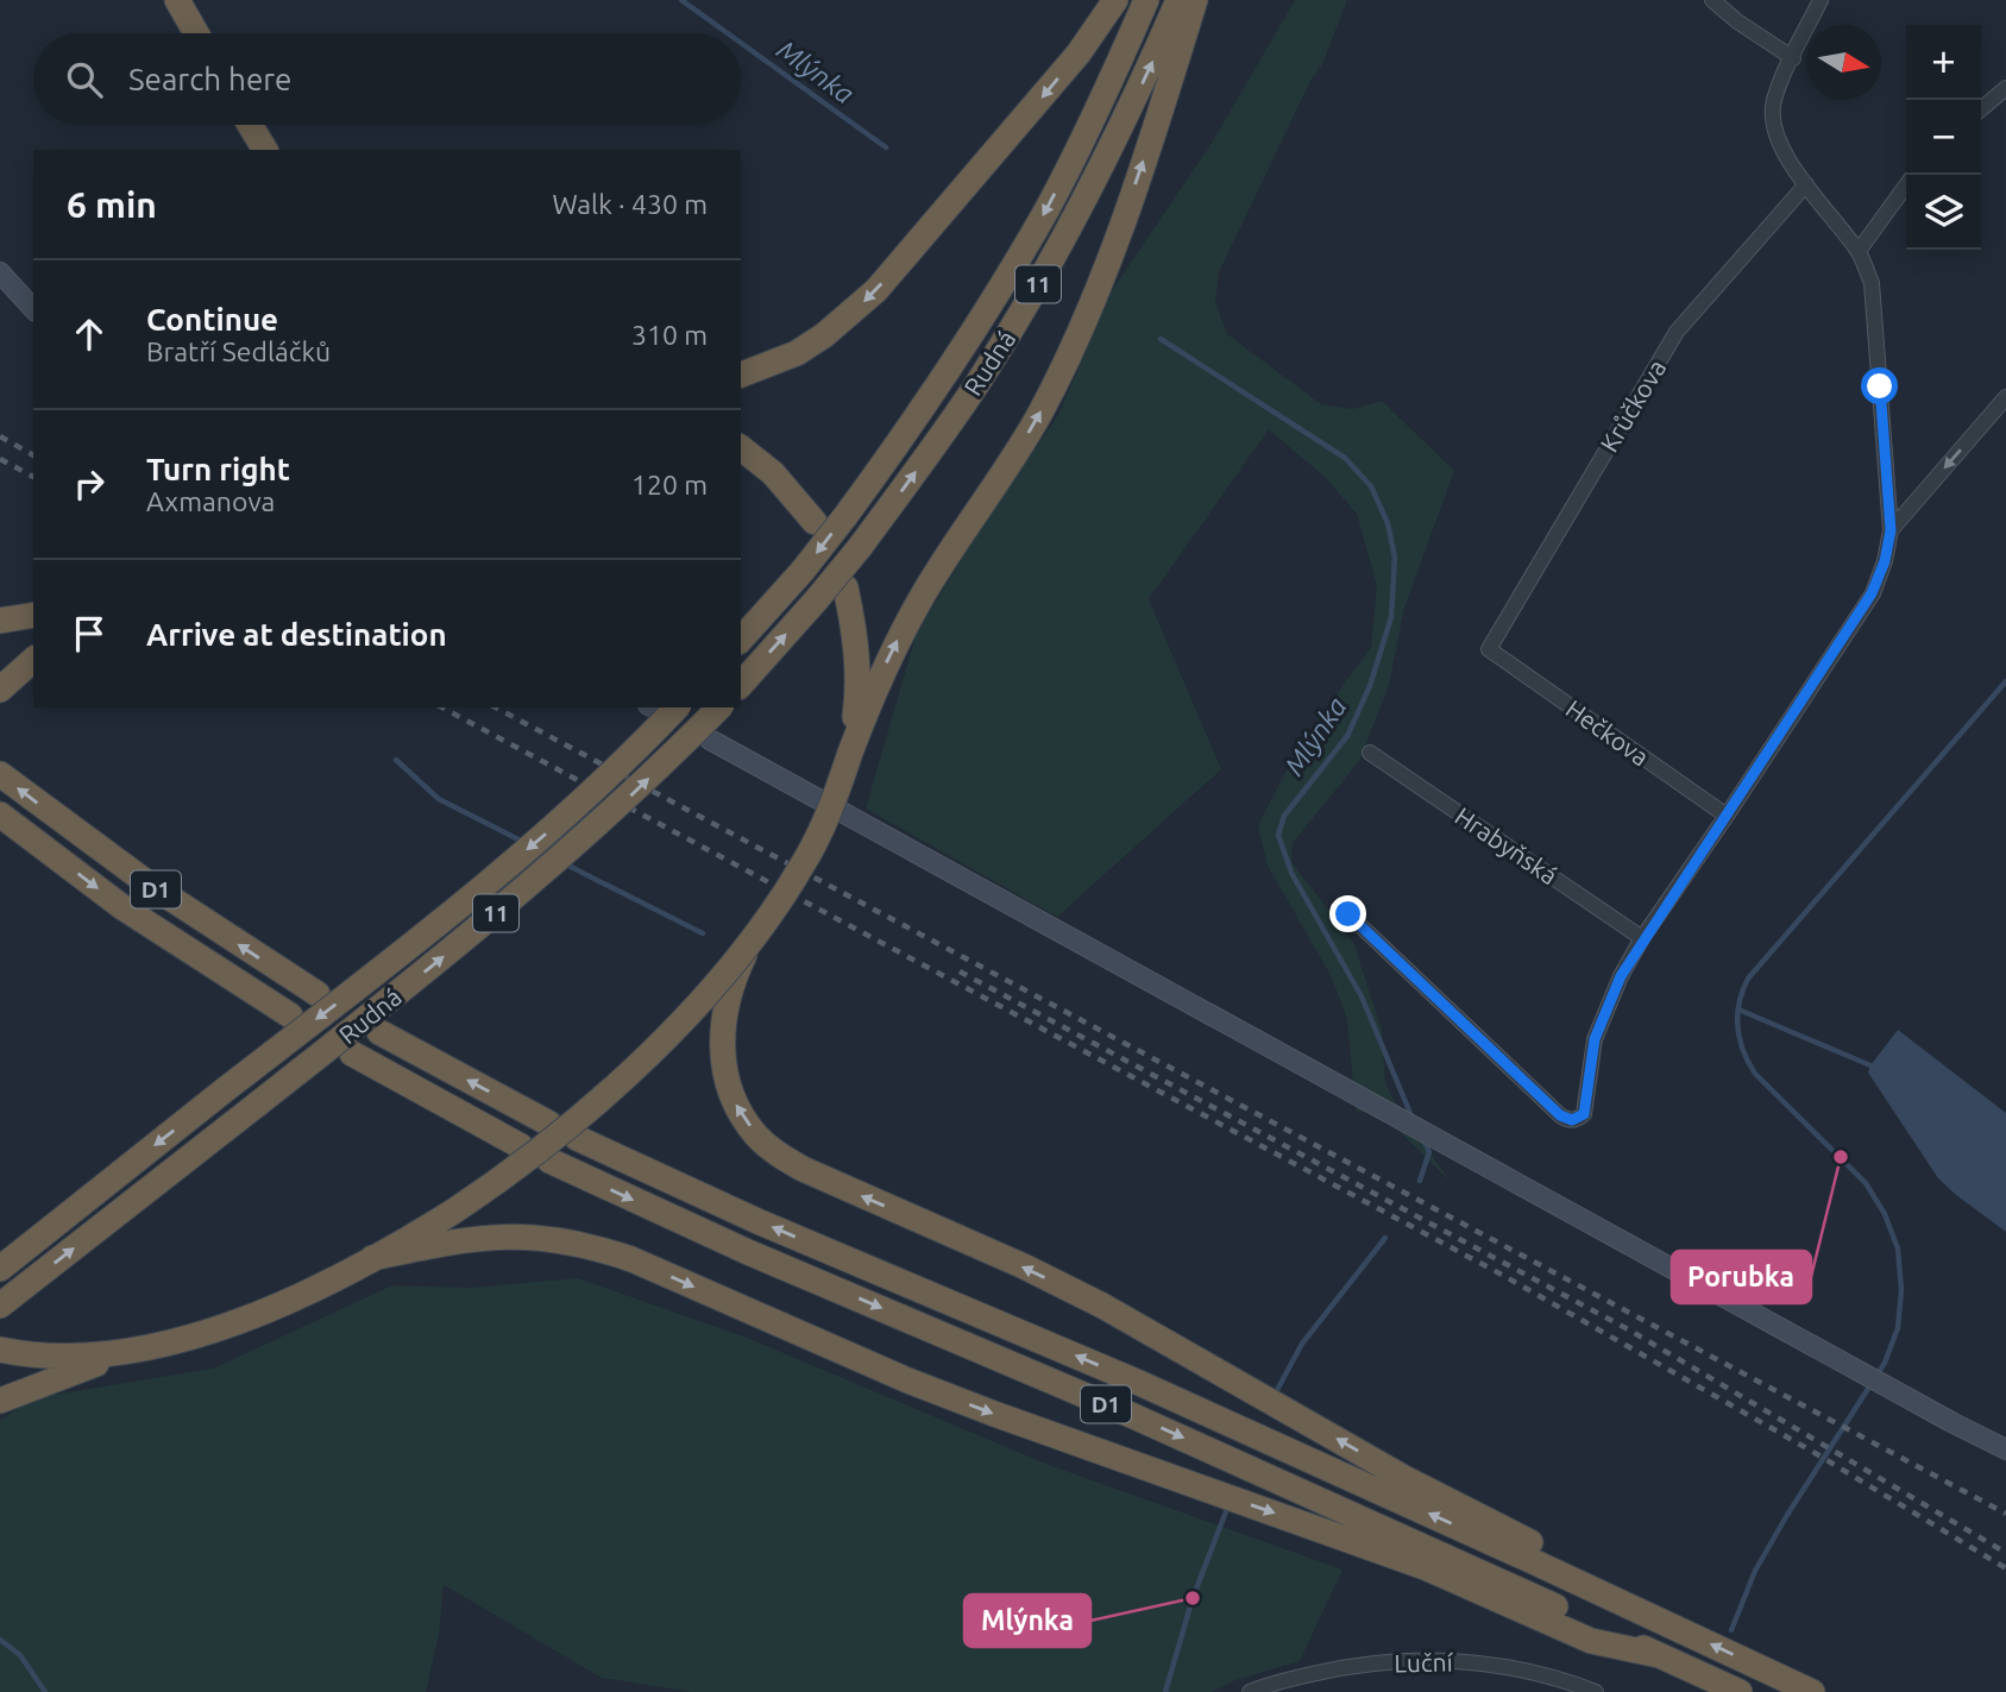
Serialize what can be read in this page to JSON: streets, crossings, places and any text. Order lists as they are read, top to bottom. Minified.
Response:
{"streets":{"highway":["11","Rudná","D1"],"street":["Krůčkova","Hečkova","Hrabyňská","Luční"]},"crossings":[["Krůčkova","Hečkova"]],"water":["Mlýnka"],"places":["Porubka","Mlýnka"],"north":"right","page":{"map_buttons":["+","−"],"search":"Search here","heading":["6 min","Walk · 430 m"],"list":[["Continue","Bratří Sedláčků","310 m"],["Turn right","Axmanova","120 m"],"Arrive at destination"]}}
